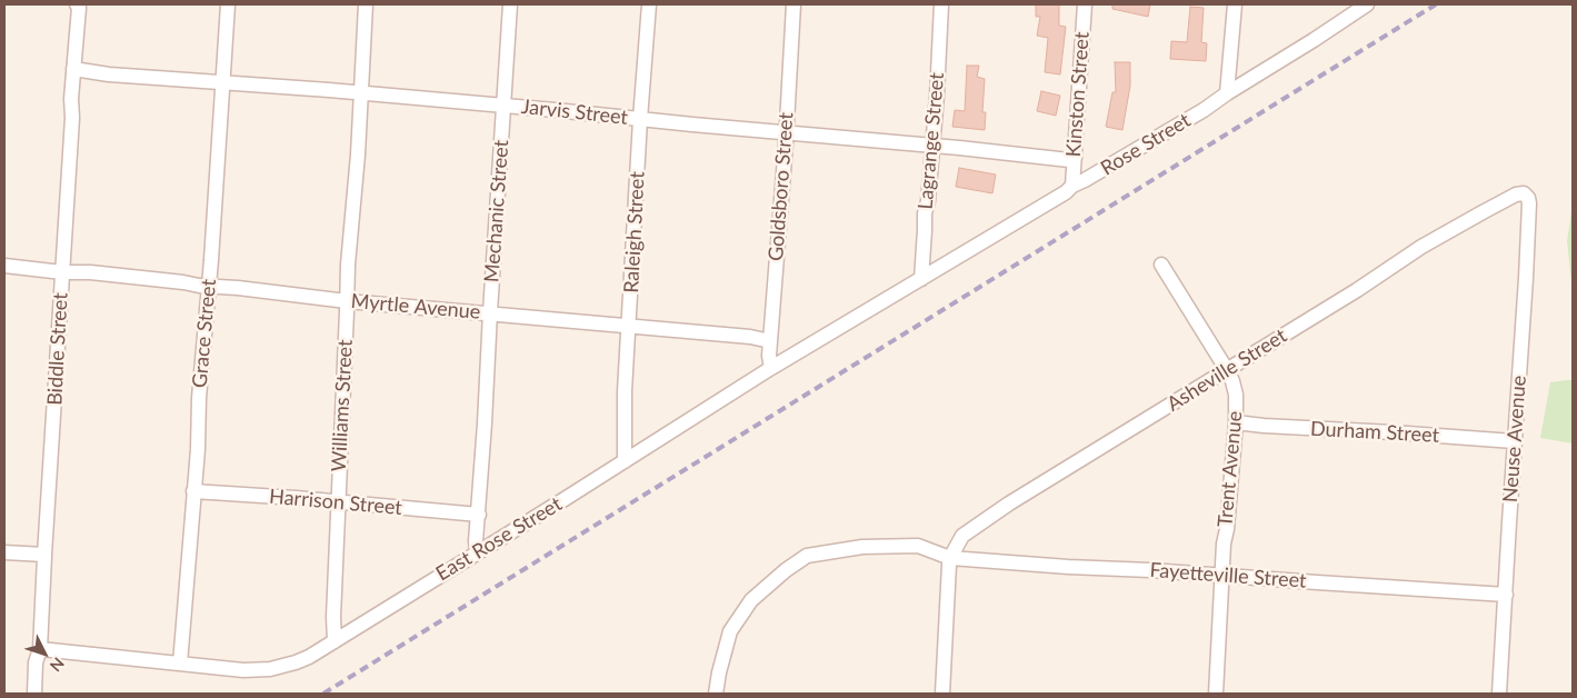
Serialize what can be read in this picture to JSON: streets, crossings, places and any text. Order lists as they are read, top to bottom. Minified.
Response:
{"streets":{"street":["Kinston Street","Jarvis Street","Lagrange Street","Rose Street","Goldsboro Street","Mechanic Street","Raleigh Street","Myrtle Avenue","Grace Street","Biddle Street","Asheville Street","Williams Street","Durham Street","Neuse Avenue","Trent Avenue","Harrison Street","East Rose Street","Fayetteville Street"]},"crossings":[["Kinston Street","Jarvis Street"],["Kinston Street","Rose Street"],["Jarvis Street","Lagrange Street"],["Jarvis Street","Goldsboro Street"],["Jarvis Street","Mechanic Street"],["Jarvis Street","Raleigh Street"],["Jarvis Street","Grace Street"],["Jarvis Street","Biddle Street"],["Jarvis Street","Williams Street"],["Lagrange Street","Rose Street"],["Lagrange Street","East Rose Street"],["Rose Street","East Rose Street"],["Goldsboro Street","Myrtle Avenue"],["Goldsboro Street","East Rose Street"],["Mechanic Street","Myrtle Avenue"],["Mechanic Street","Harrison Street"],["Mechanic Street","East Rose Street"],["Raleigh Street","Myrtle Avenue"],["Raleigh Street","East Rose Street"],["Myrtle Avenue","Grace Street"],["Myrtle Avenue","Biddle Street"],["Myrtle Avenue","Williams Street"],["Grace Street","Harrison Street"],["Grace Street","East Rose Street"],["Biddle Street","East Rose Street"],["Asheville Street","Neuse Avenue"],["Asheville Street","Trent Avenue"],["Asheville Street","Fayetteville Street"],["Williams Street","Harrison Street"],["Williams Street","East Rose Street"],["Durham Street","Neuse Avenue"],["Durham Street","Trent Avenue"],["Neuse Avenue","Fayetteville Street"],["Trent Avenue","Fayetteville Street"]],"north":"bottom right"}
